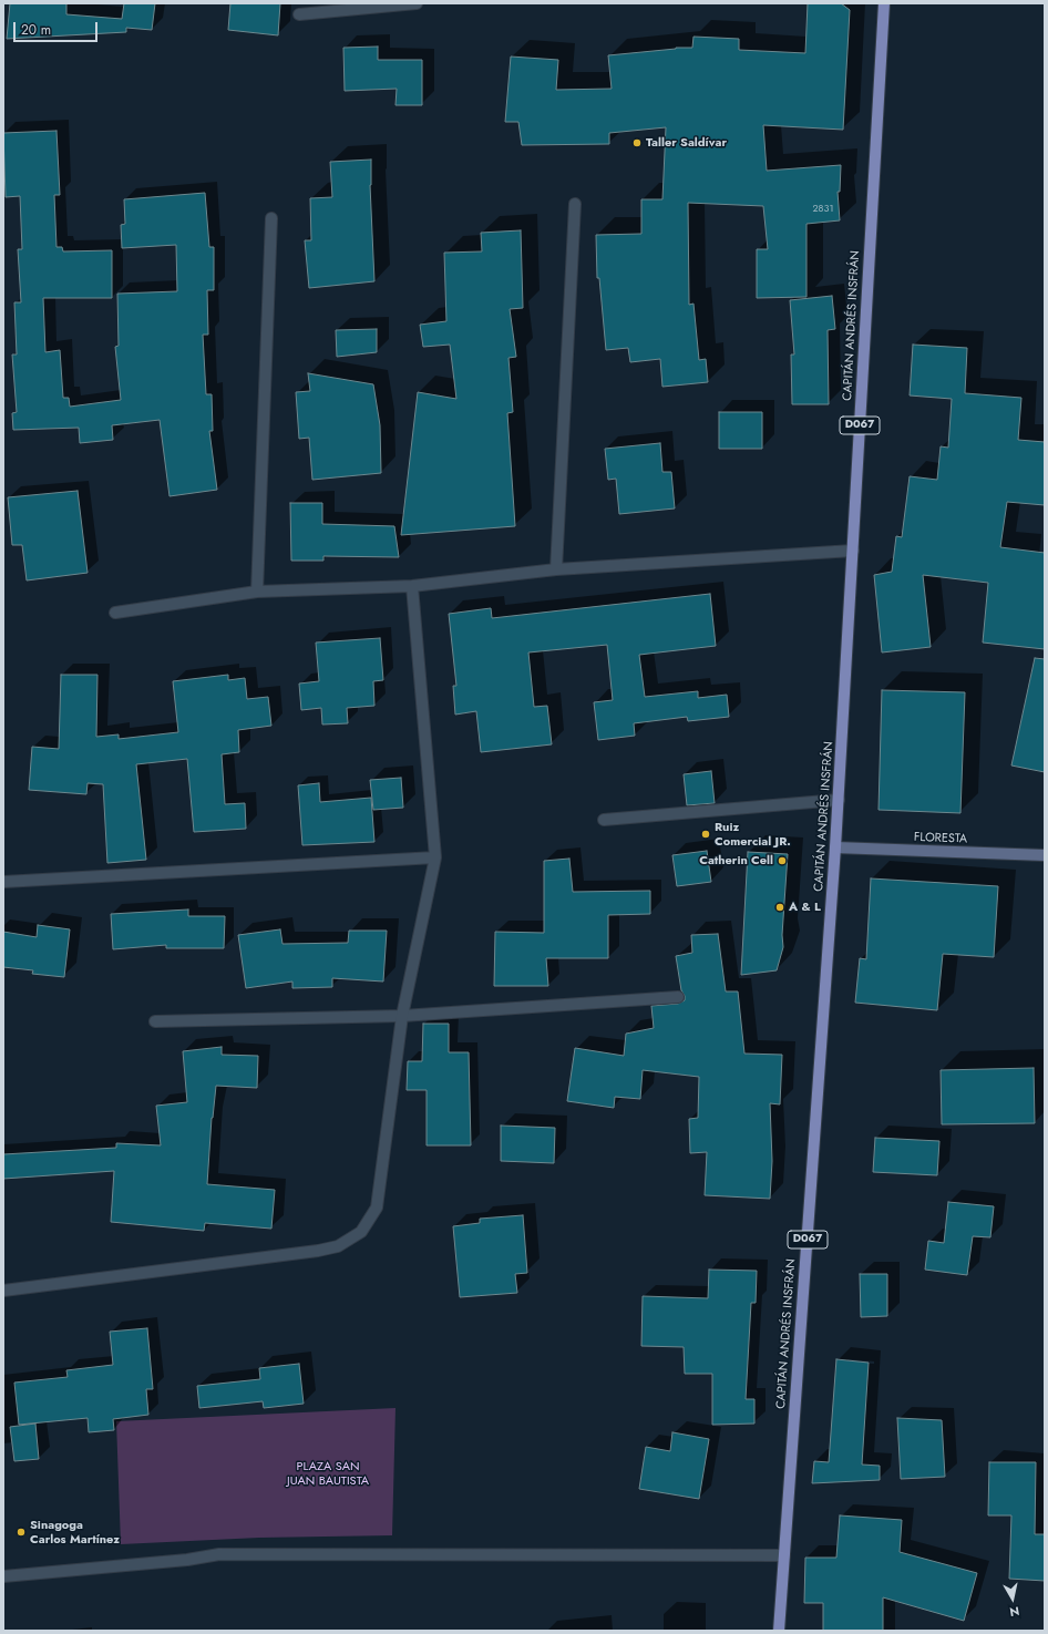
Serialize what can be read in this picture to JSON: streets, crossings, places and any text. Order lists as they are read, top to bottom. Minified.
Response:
{"streets":{"main road":["CAPITÁN ANDRÉS INSFRÁN","D067"],"street":["FLORESTA"]},"crossings":[["CAPITÁN ANDRÉS INSFRÁN","FLORESTA"]],"parks":["PLAZA SAN JUAN BAUTISTA"],"places":["Taller Saldívar","Ruiz Comercial JR.","Catherin Cell","A & L","Sinagoga Carlos Martínez"],"house_numbers":["2831"],"scale_bar":"20 m","north":"bottom"}
